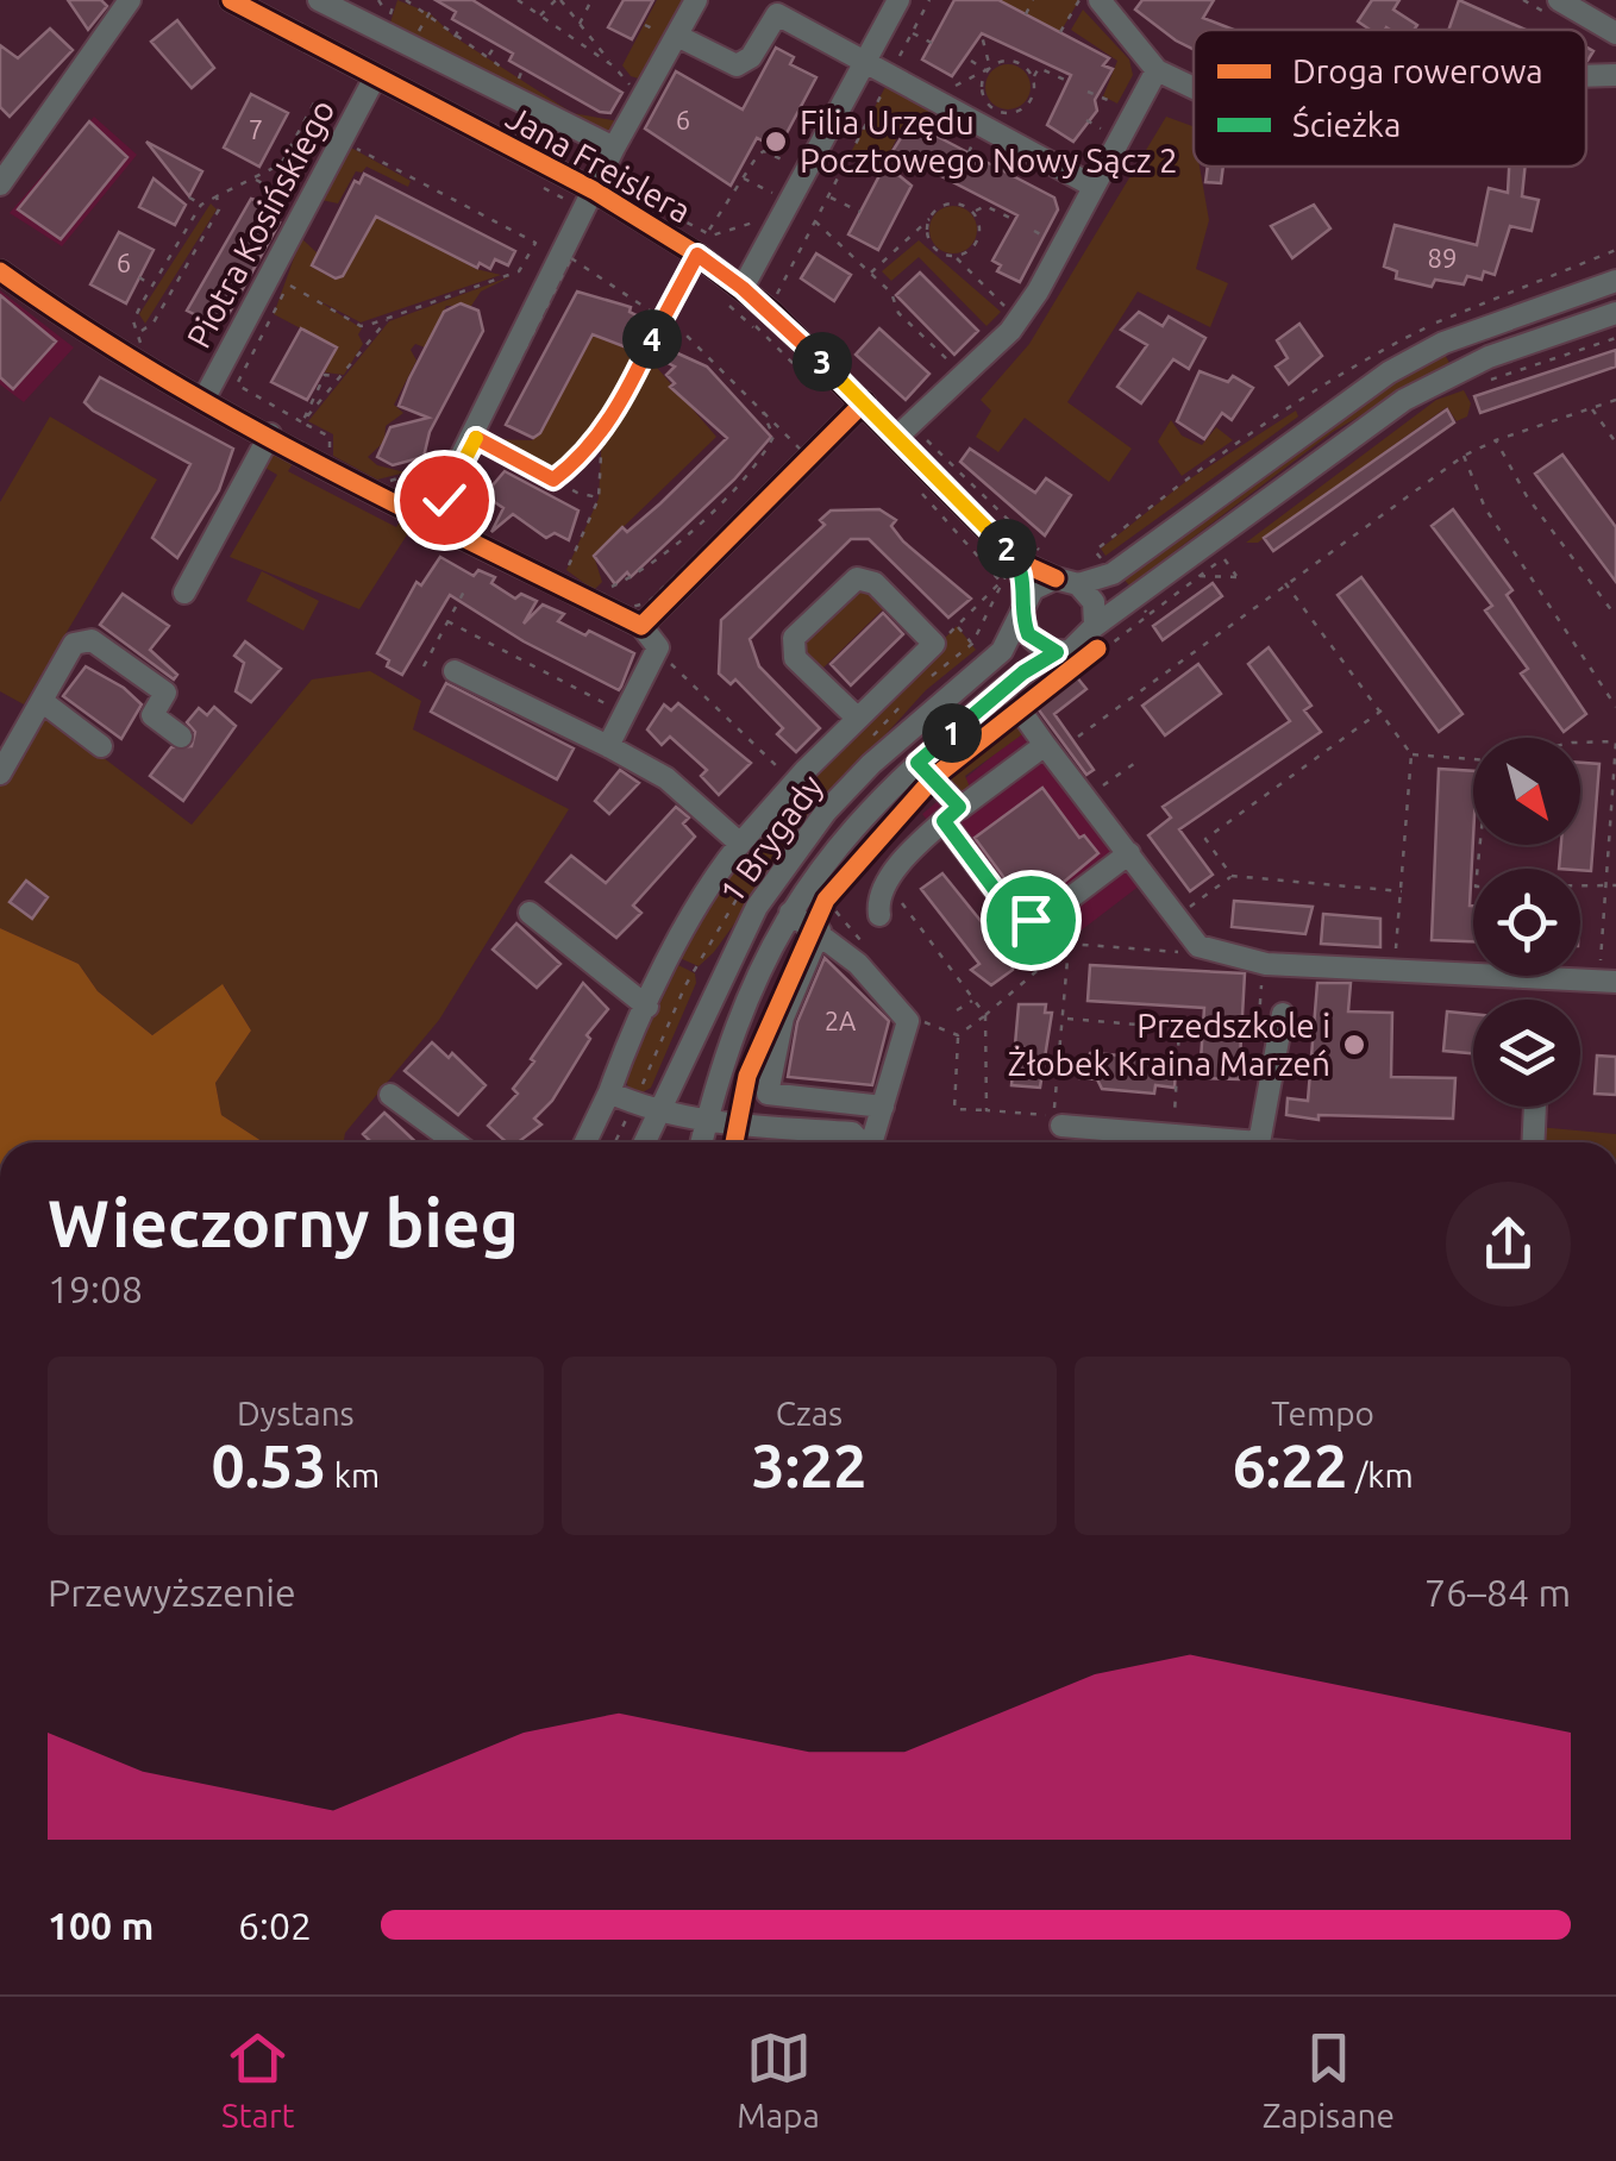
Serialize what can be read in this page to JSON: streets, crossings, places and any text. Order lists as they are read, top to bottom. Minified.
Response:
{"streets":{"street":["Jana Freislera","Piotra Kosińskiego","1 Brygady"]},"crossings":[["Jana Freislera","Piotra Kosińskiego"],["Jana Freislera","1 Brygady"]],"places":["Filia Urzędu Pocztowego Nowy Sącz 2","Przedszkole i Żłobek Kraina Marzeń"],"house_numbers":["6","7","89","6","2A"],"legend":["Droga rowerowa","Ścieżka"],"north":"bottom right","page":{"pins":["4","3","2","1"],"heading":["Wieczorny bieg","19:08"],"stats":[["Dystans","0.53 km"],["Czas","3:22"],["Tempo","6:22 /km"]],"chart":["Przewyższenie","76–84 m"],"list":[{"name":"100 m","note":"6:02"}],"tabs":["Start","Mapa","Zapisane"]}}
